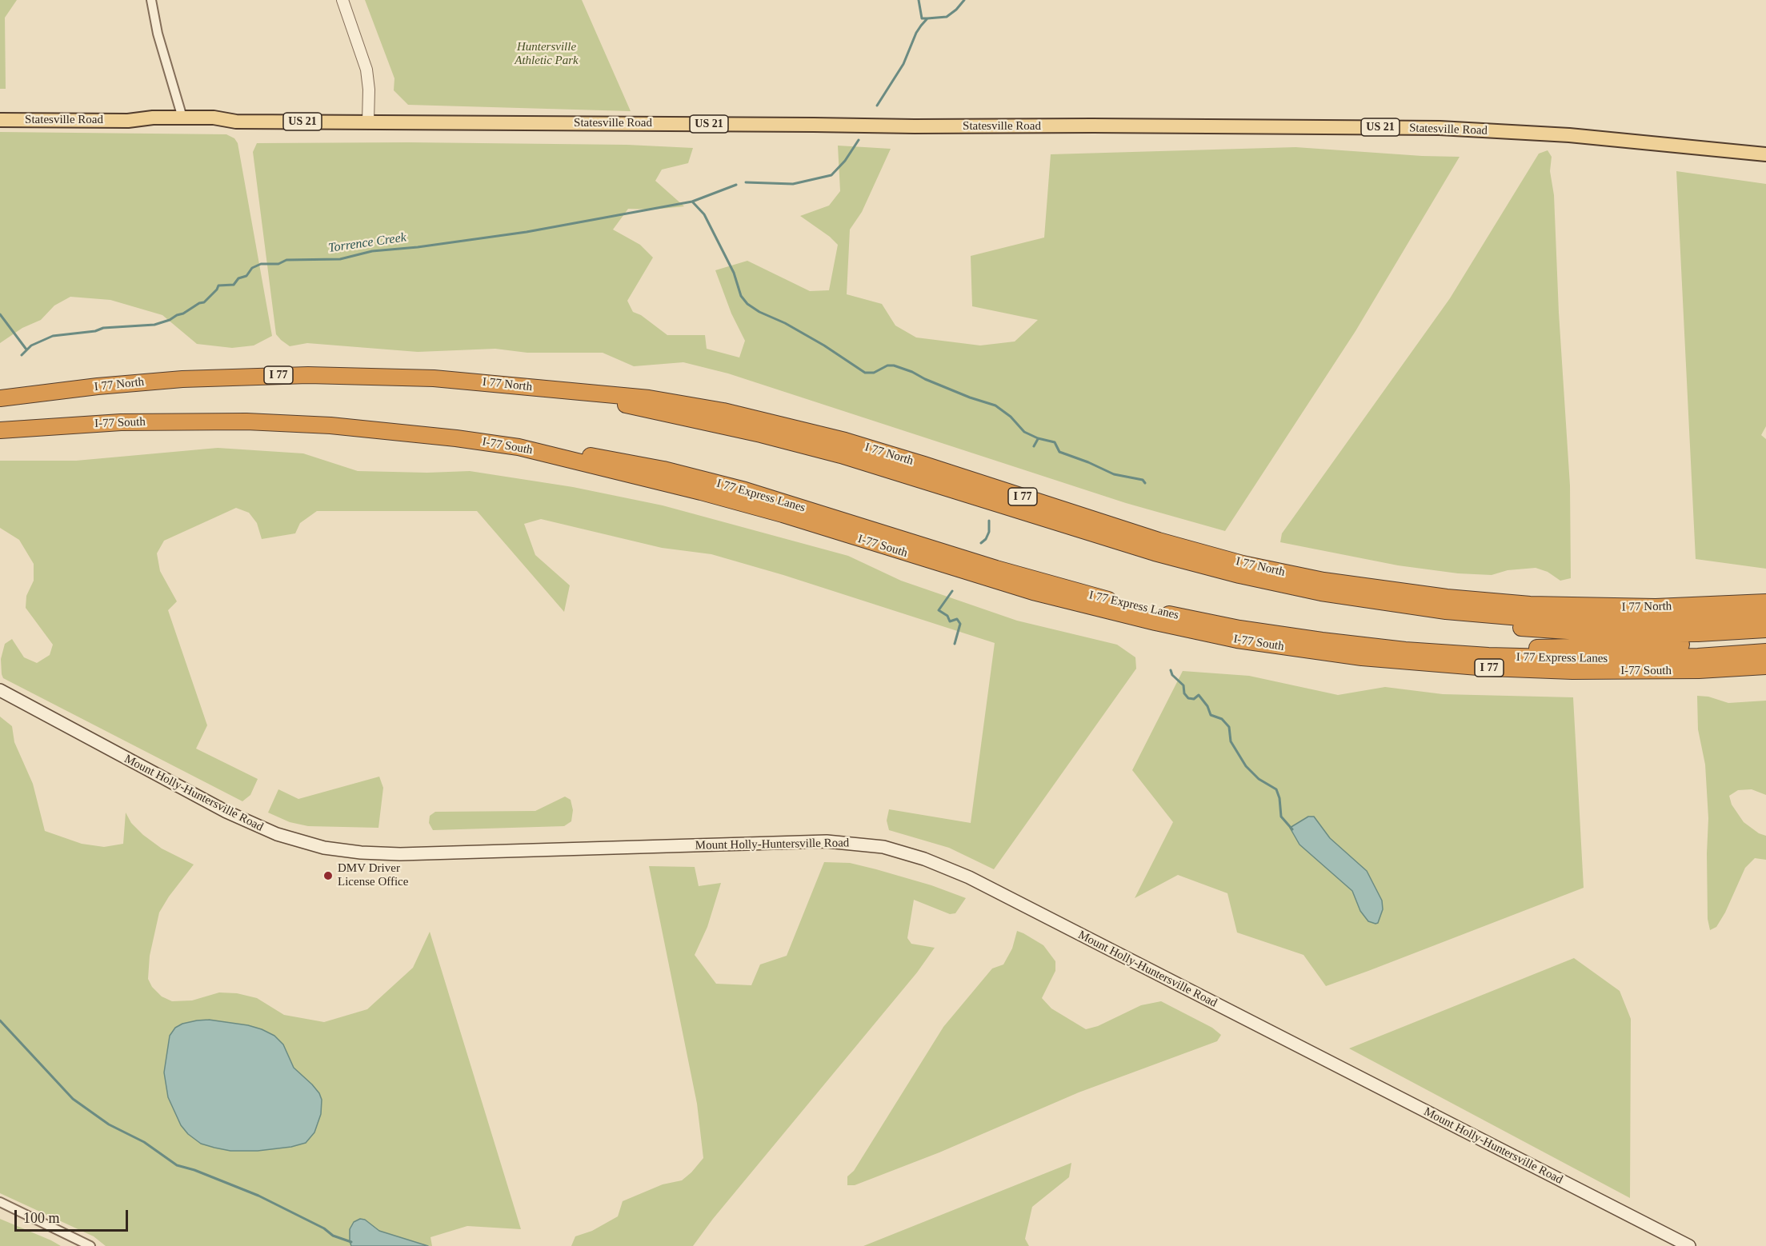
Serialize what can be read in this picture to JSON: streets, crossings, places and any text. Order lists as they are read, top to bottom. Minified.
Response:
{"streets":{"highway":["I 77","I 77 North","I-77 South","I 77 Express Lanes"],"main road":["Statesville Road","US 21","Mount Holly-Huntersville Road"]},"crossings":[["I 77","I 77 North"],["I-77 South","I 77 Express Lanes"]],"water":["Torrence Creek"],"parks":["Huntersville Athletic Park"],"places":["DMV Driver License Office"],"scale_bar":"100 m"}
